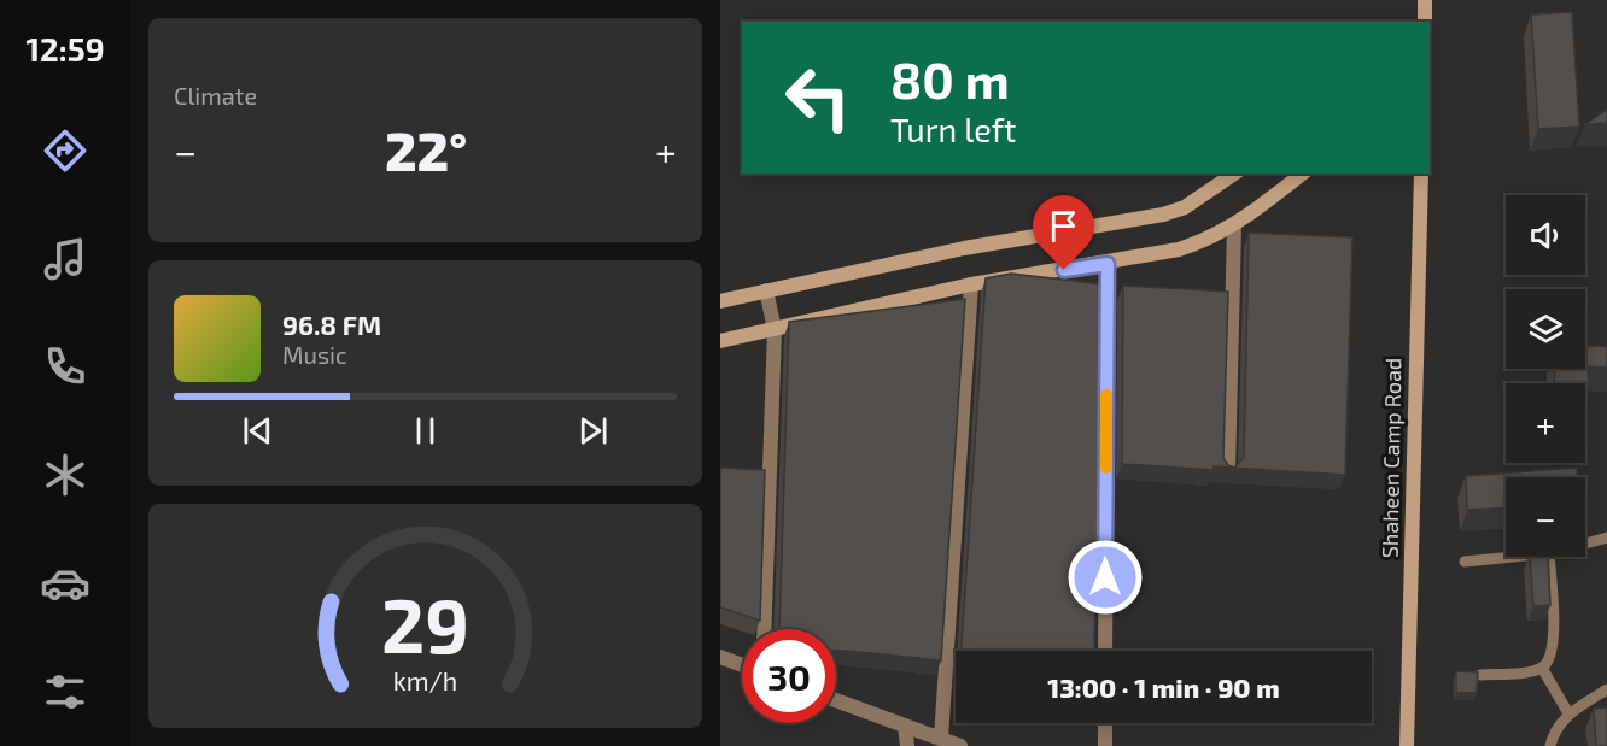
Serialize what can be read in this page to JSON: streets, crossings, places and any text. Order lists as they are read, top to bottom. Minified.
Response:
{"streets":{"street":["Shaheen Camp Road"]},"page":{"tabs":"12:59","tile":"Climate","turn":["80 m","Turn left"],"heat":["−","22°","+"],"map_buttons":["+","−"],"song":["96.8 FM","Music"],"limit":"30","trip":"13:00 · 1 min · 90 m","gauge":["29","km/h"]}}
